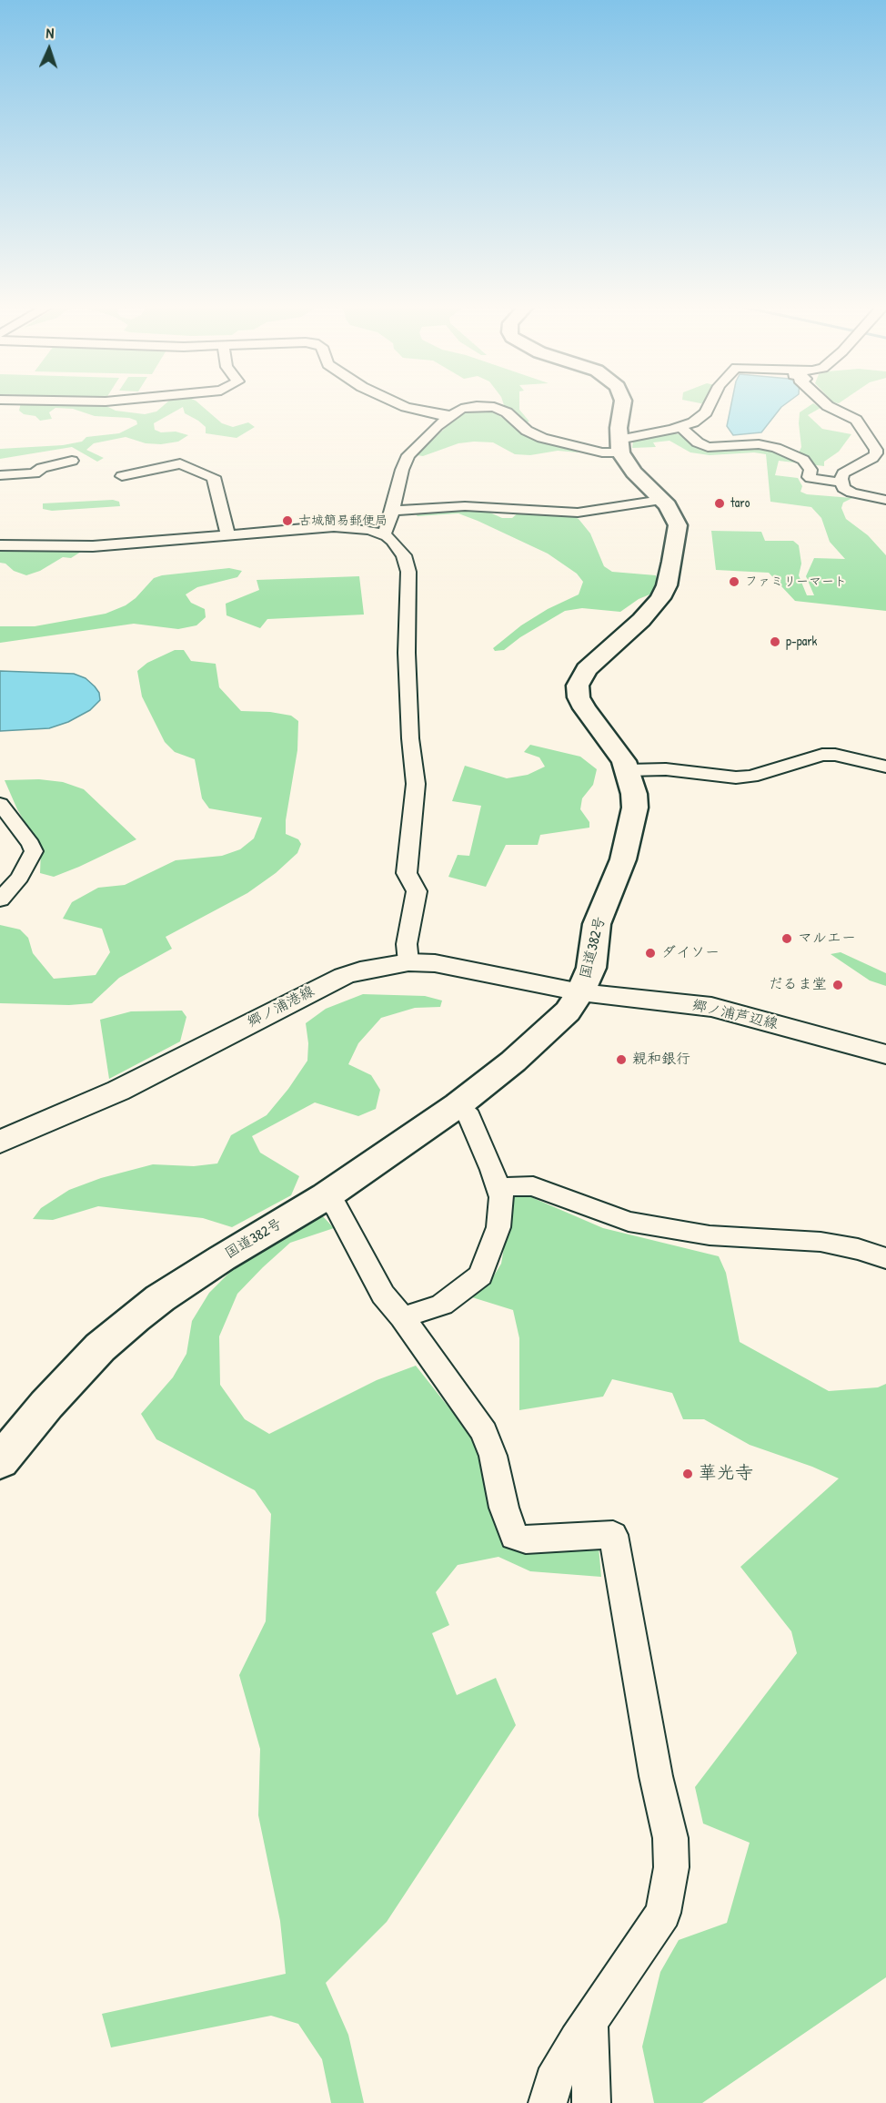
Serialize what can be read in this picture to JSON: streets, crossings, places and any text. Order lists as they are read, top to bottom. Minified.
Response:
{"streets":{"highway":["国道382号"],"main road":["郷ノ浦港線","郷ノ浦芦辺線"]},"crossings":[["国道382号","郷ノ浦港線"],["国道382号","郷ノ浦芦辺線"],["郷ノ浦港線","郷ノ浦芦辺線"]],"places":["taro","古城簡易郵便局","ファミリーマート","p-park","マルエー","ダイソー","だるま堂","親和銀行","華光寺"],"north":"top"}
